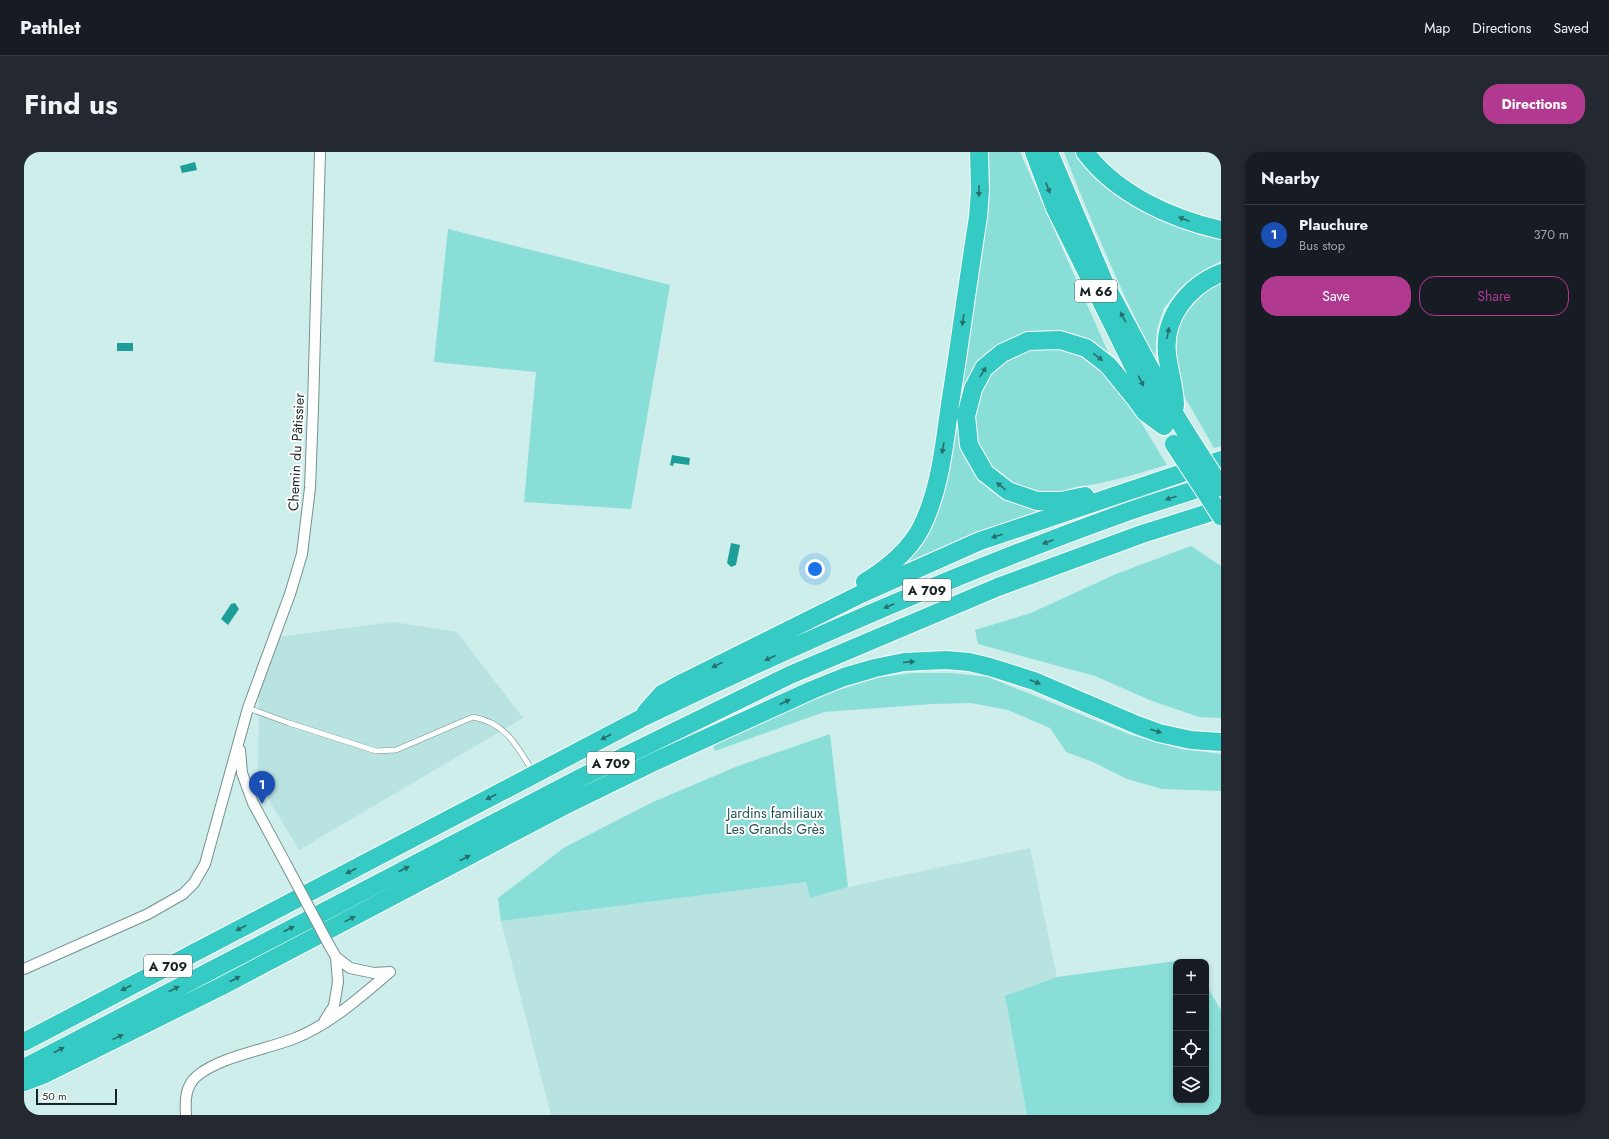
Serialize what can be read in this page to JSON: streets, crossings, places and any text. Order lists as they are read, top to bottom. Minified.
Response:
{"streets":{"highway":["M 66","A 709"],"street":["Chemin du Pâtissier"]},"parks":["Jardins familiaux Les Grands Grès"],"scale_bar":"50 m","page":{"header":"Pathlet","nav":["Map","Directions","Saved"],"title":"Find us","buttons":["Directions",["Save","Share"]],"heading":"Nearby","list":[{"mark":"1","name":"Plauchure","note":"Bus stop","value":"370 m"}],"pins":"1","map_buttons":["+","−"],"scale":"50 m"}}
